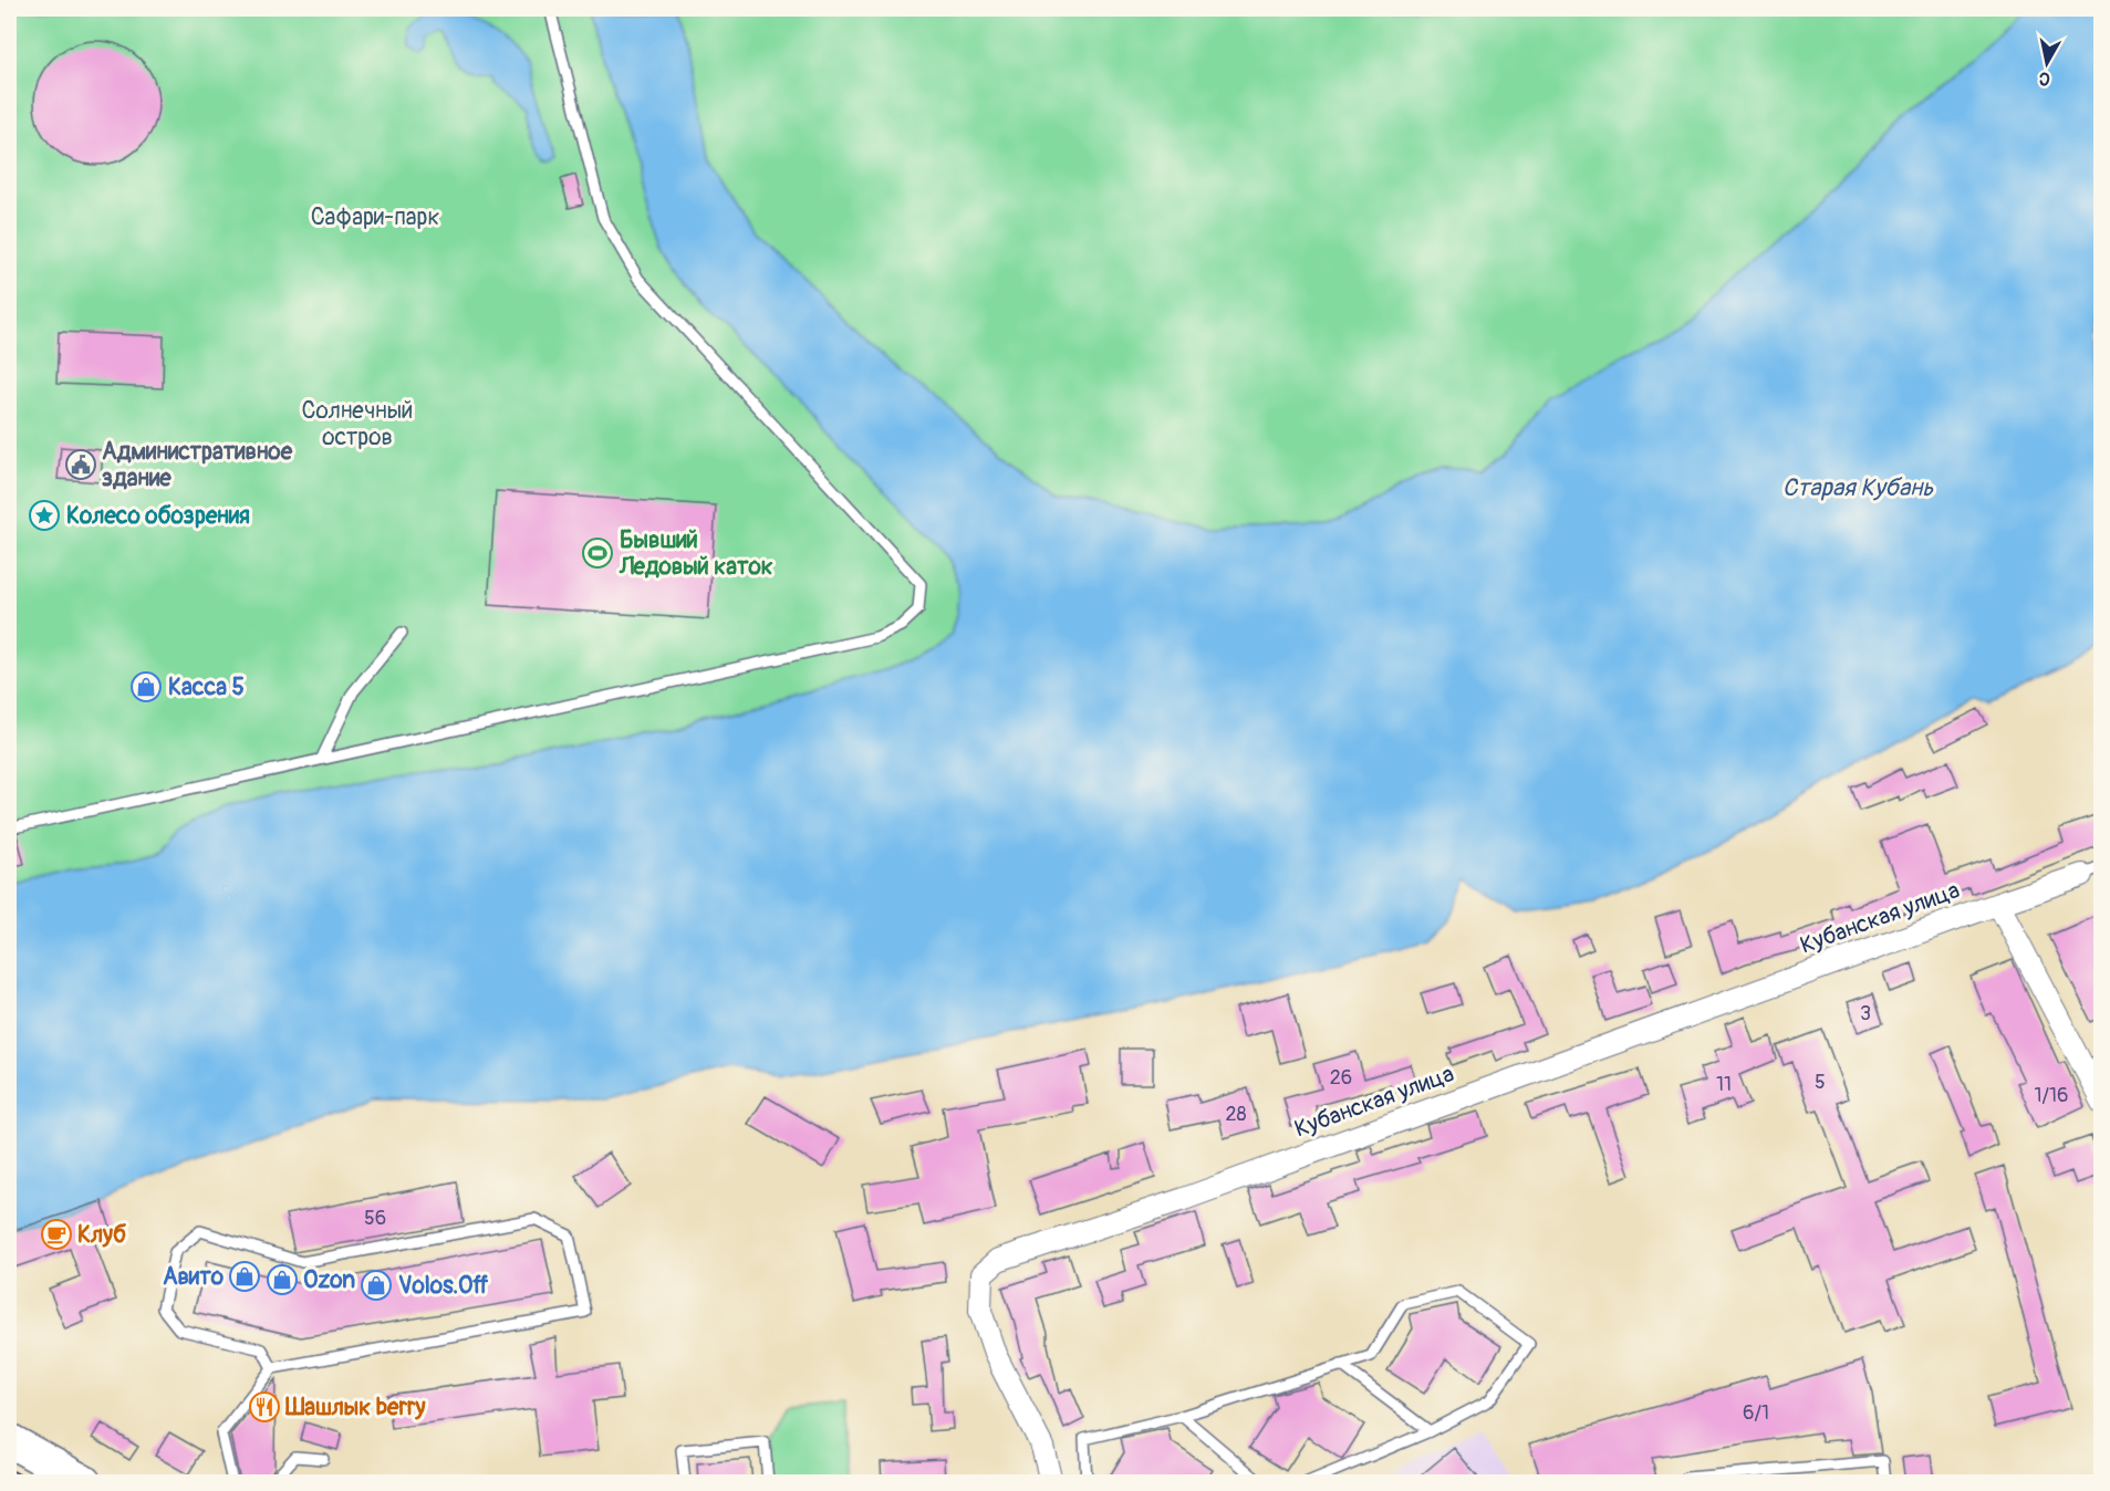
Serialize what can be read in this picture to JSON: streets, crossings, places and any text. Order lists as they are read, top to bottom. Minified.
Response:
{"streets":{"street":["Кубанская улица"]},"water":["Старая Кубань"],"parks":["Сафари-парк","Солнечный остров"],"places":{"public building":["Административное здание"],"place":["Колесо обозрения"],"sports":["Бывший Ледовый каток"],"shop":["Касса 5","Авито","Ozon","Volos.Off"],"cafe":["Клуб"],"restaurant":["Шашлык berry"]},"house_numbers":["3","26","5","11","1/16","28","56","6/1"],"north":"bottom"}
